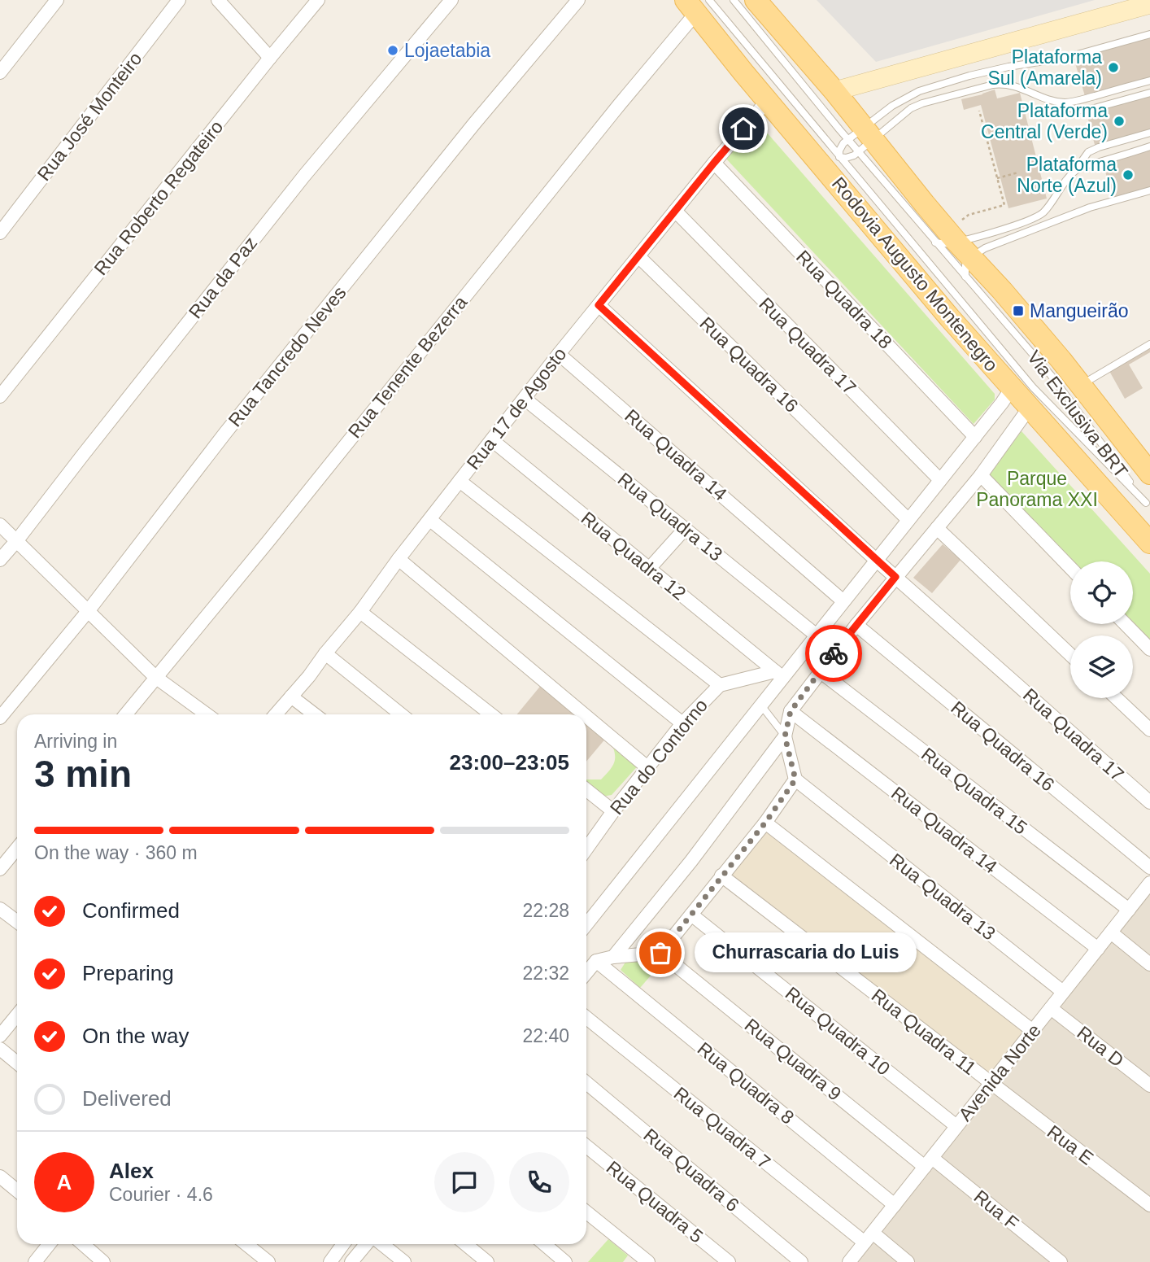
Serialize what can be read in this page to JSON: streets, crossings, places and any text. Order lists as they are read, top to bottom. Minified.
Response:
{"streets":{"main road":["Rodovia Augusto Montenegro"],"street":["Rua José Monteiro","Rua Roberto Regateiro","Rua da Paz","Rua Quadra 18","Rua Quadra 17","Rua Tancredo Neves","Rua Quadra 16","Rua Tenente Bezerra","Rua 17 de Agosto","Rua Quadra 14","Rua Quadra 13","Rua Quadra 12","Rua do Contorno","Rua Quadra 15","Rua Quadra 10","Rua Quadra 11","Rua D","Rua Quadra 9","Avenida Norte","Rua Quadra 8","Rua Quadra 7","Rua E","Rua Quadra 6","Rua Quadra 5","Rua F"],"lane":["Via Exclusiva BRT"]},"crossings":[["Rodovia Augusto Montenegro","Rua Tenente Bezerra"],["Rodovia Augusto Montenegro","Rua 17 de Agosto"],["Rodovia Augusto Montenegro","Via Exclusiva BRT"],["Rua Quadra 18","Rua 17 de Agosto"],["Rua Quadra 17","Rua 17 de Agosto"],["Rua Quadra 16","Rua 17 de Agosto"],["Rua Tenente Bezerra","Via Exclusiva BRT"],["Rua 17 de Agosto","Rua Quadra 14"],["Rua 17 de Agosto","Rua Quadra 13"],["Rua 17 de Agosto","Rua Quadra 12"],["Rua Quadra 14","Avenida Norte"],["Rua Quadra 13","Avenida Norte"],["Rua Quadra 12","Rua do Contorno"],["Rua Quadra 15","Avenida Norte"],["Rua Quadra 10","Avenida Norte"],["Rua Quadra 11","Avenida Norte"],["Rua Quadra 11","Rua E"],["Rua D","Avenida Norte"],["Rua Quadra 9","Avenida Norte"],["Rua Quadra 9","Rua F"],["Avenida Norte","Rua Quadra 8"],["Avenida Norte","Rua Quadra 7"],["Avenida Norte","Rua E"],["Avenida Norte","Rua F"]],"parks":["Parque Panorama XXI"],"places":{"other":["Lojaetabia","Plataforma Sul (Amarela)","Plataforma Central (Verde)","Plataforma Norte (Azul)","Churrascaria do Luis"],"transit":["Mangueirão"]},"page":{"heading":["3 min","Arriving in","23:00–23:05"],"panel":["Alex","Courier · 4.6"],"bar":"On the way · 360 m","list":[["Confirmed","22:28"],["Preparing","22:32"],["On the way","22:40"],"Delivered"],"bubble":"Churrascaria do Luis","round":"A"}}
